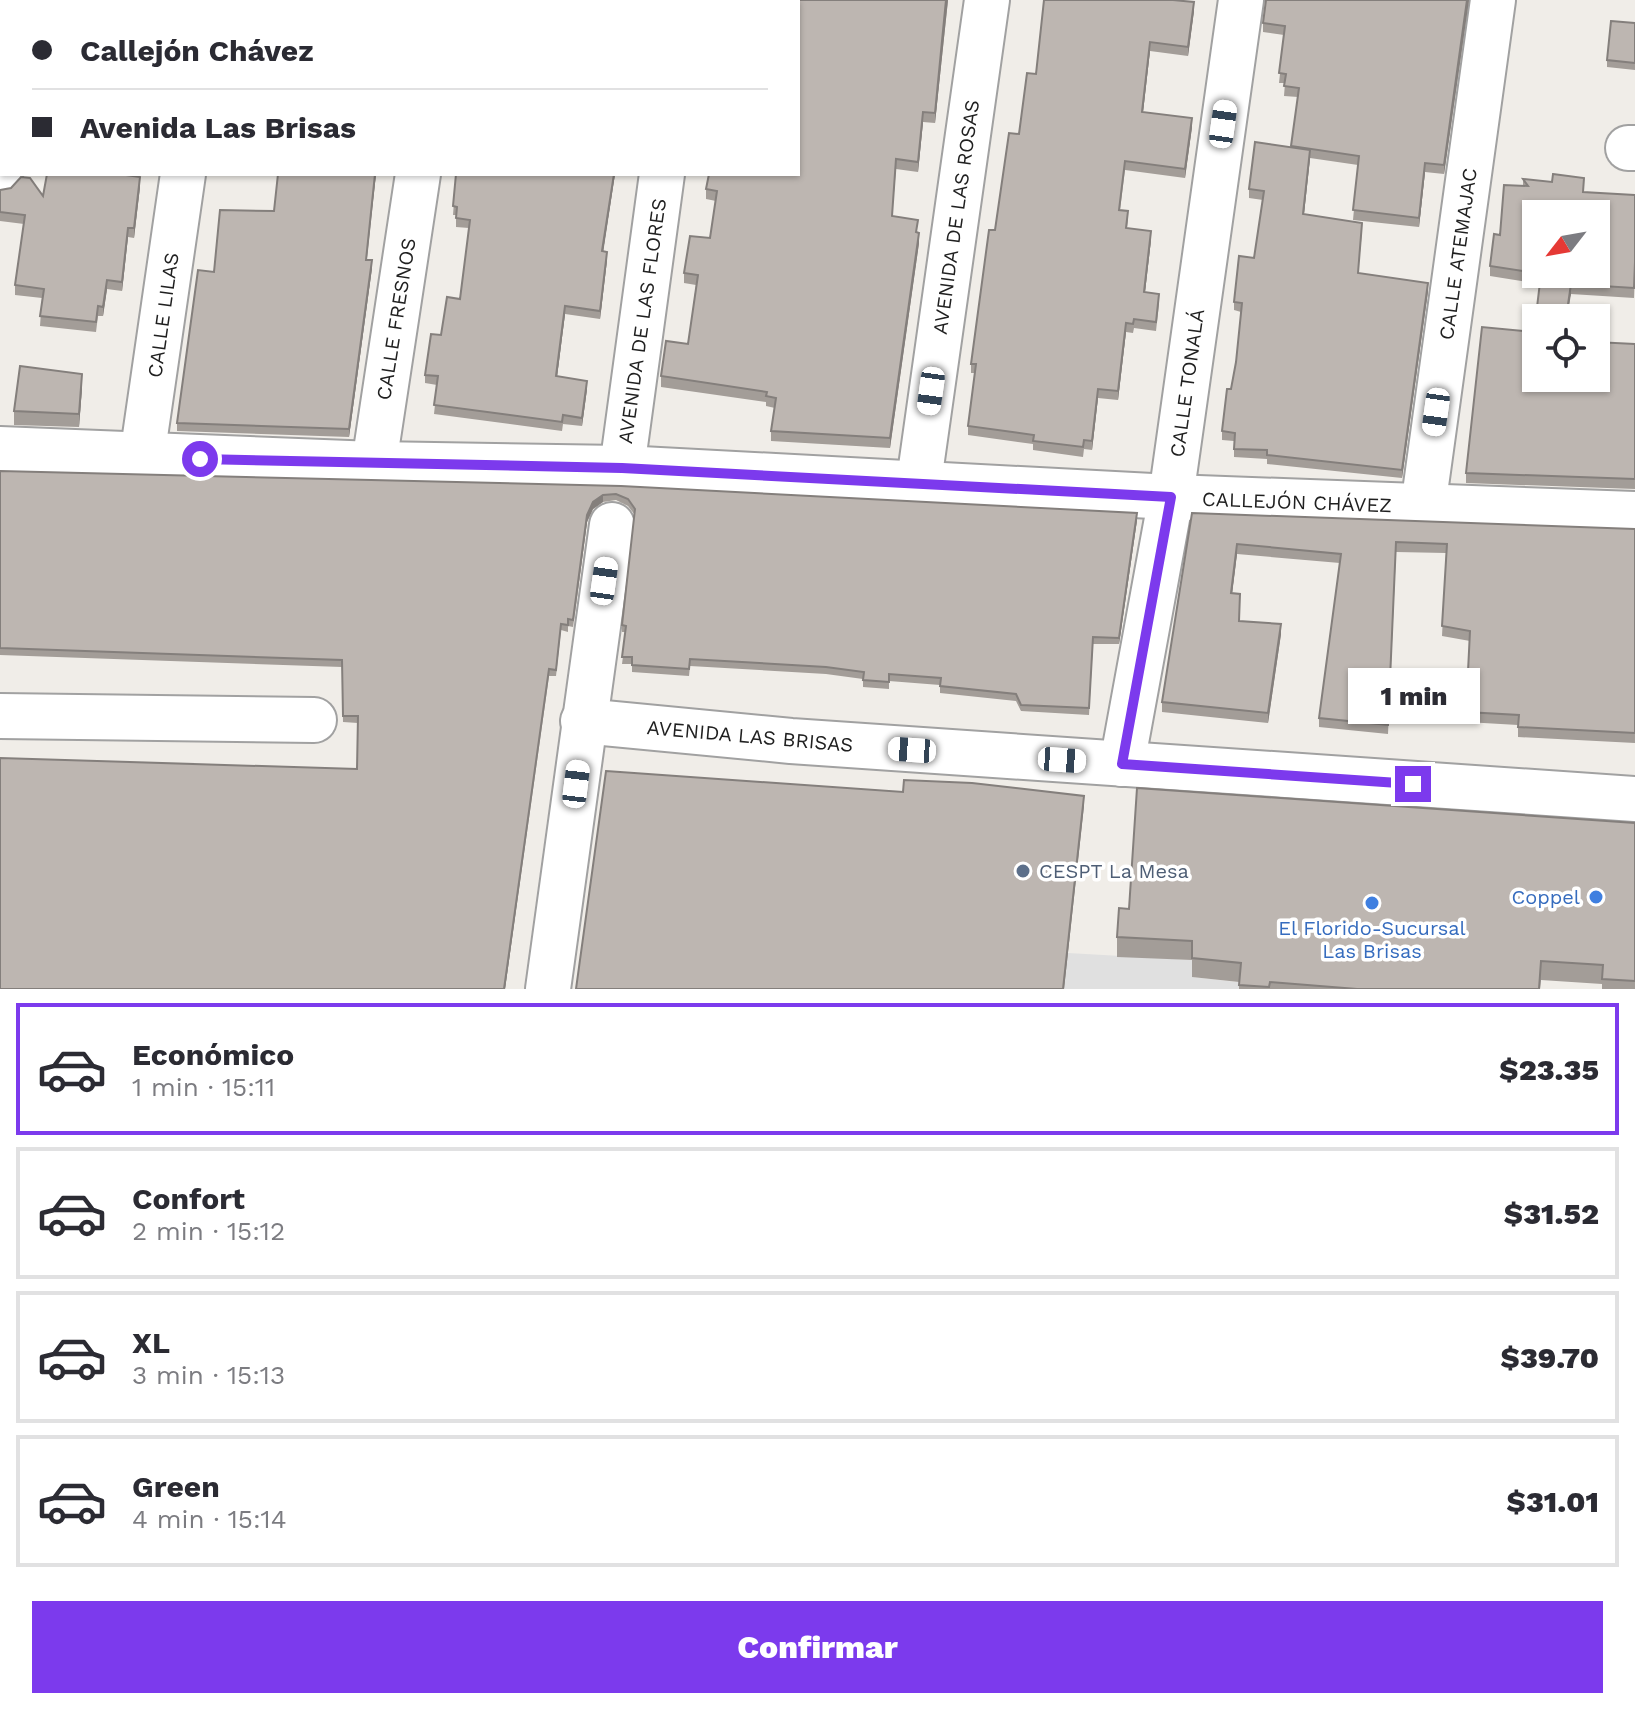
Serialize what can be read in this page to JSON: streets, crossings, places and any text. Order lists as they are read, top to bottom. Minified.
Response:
{"streets":{"street":["AVENIDA DE LAS ROSAS","CALLE ATEMAJAC","CALLE LILAS","CALLE FRESNOS","AVENIDA DE LAS FLORES","CALLE TONALÁ","CALLEJÓN CHÁVEZ","AVENIDA LAS BRISAS"]},"crossings":[["AVENIDA DE LAS ROSAS","CALLEJÓN CHÁVEZ"],["CALLE ATEMAJAC","CALLEJÓN CHÁVEZ"],["CALLE LILAS","CALLEJÓN CHÁVEZ"],["CALLE FRESNOS","CALLEJÓN CHÁVEZ"],["AVENIDA DE LAS FLORES","CALLEJÓN CHÁVEZ"],["CALLE TONALÁ","CALLEJÓN CHÁVEZ"],["CALLE TONALÁ","AVENIDA LAS BRISAS"]],"places":["CESPT La Mesa","Coppel","El Florido-Sucursal Las Brisas"],"north":"bottom left","page":{"banner":["Callejón Chávez","Avenida Las Brisas"],"bubble":"1 min","list":[{"name":"Económico","note":"1 min · 15:11","value":"$23.35"},{"name":"Confort","note":"2 min · 15:12","value":"$31.52"},{"name":"XL","note":"3 min · 15:13","value":"$39.70"},{"name":"Green","note":"4 min · 15:14","value":"$31.01"}],"buttons":"Confirmar"}}
